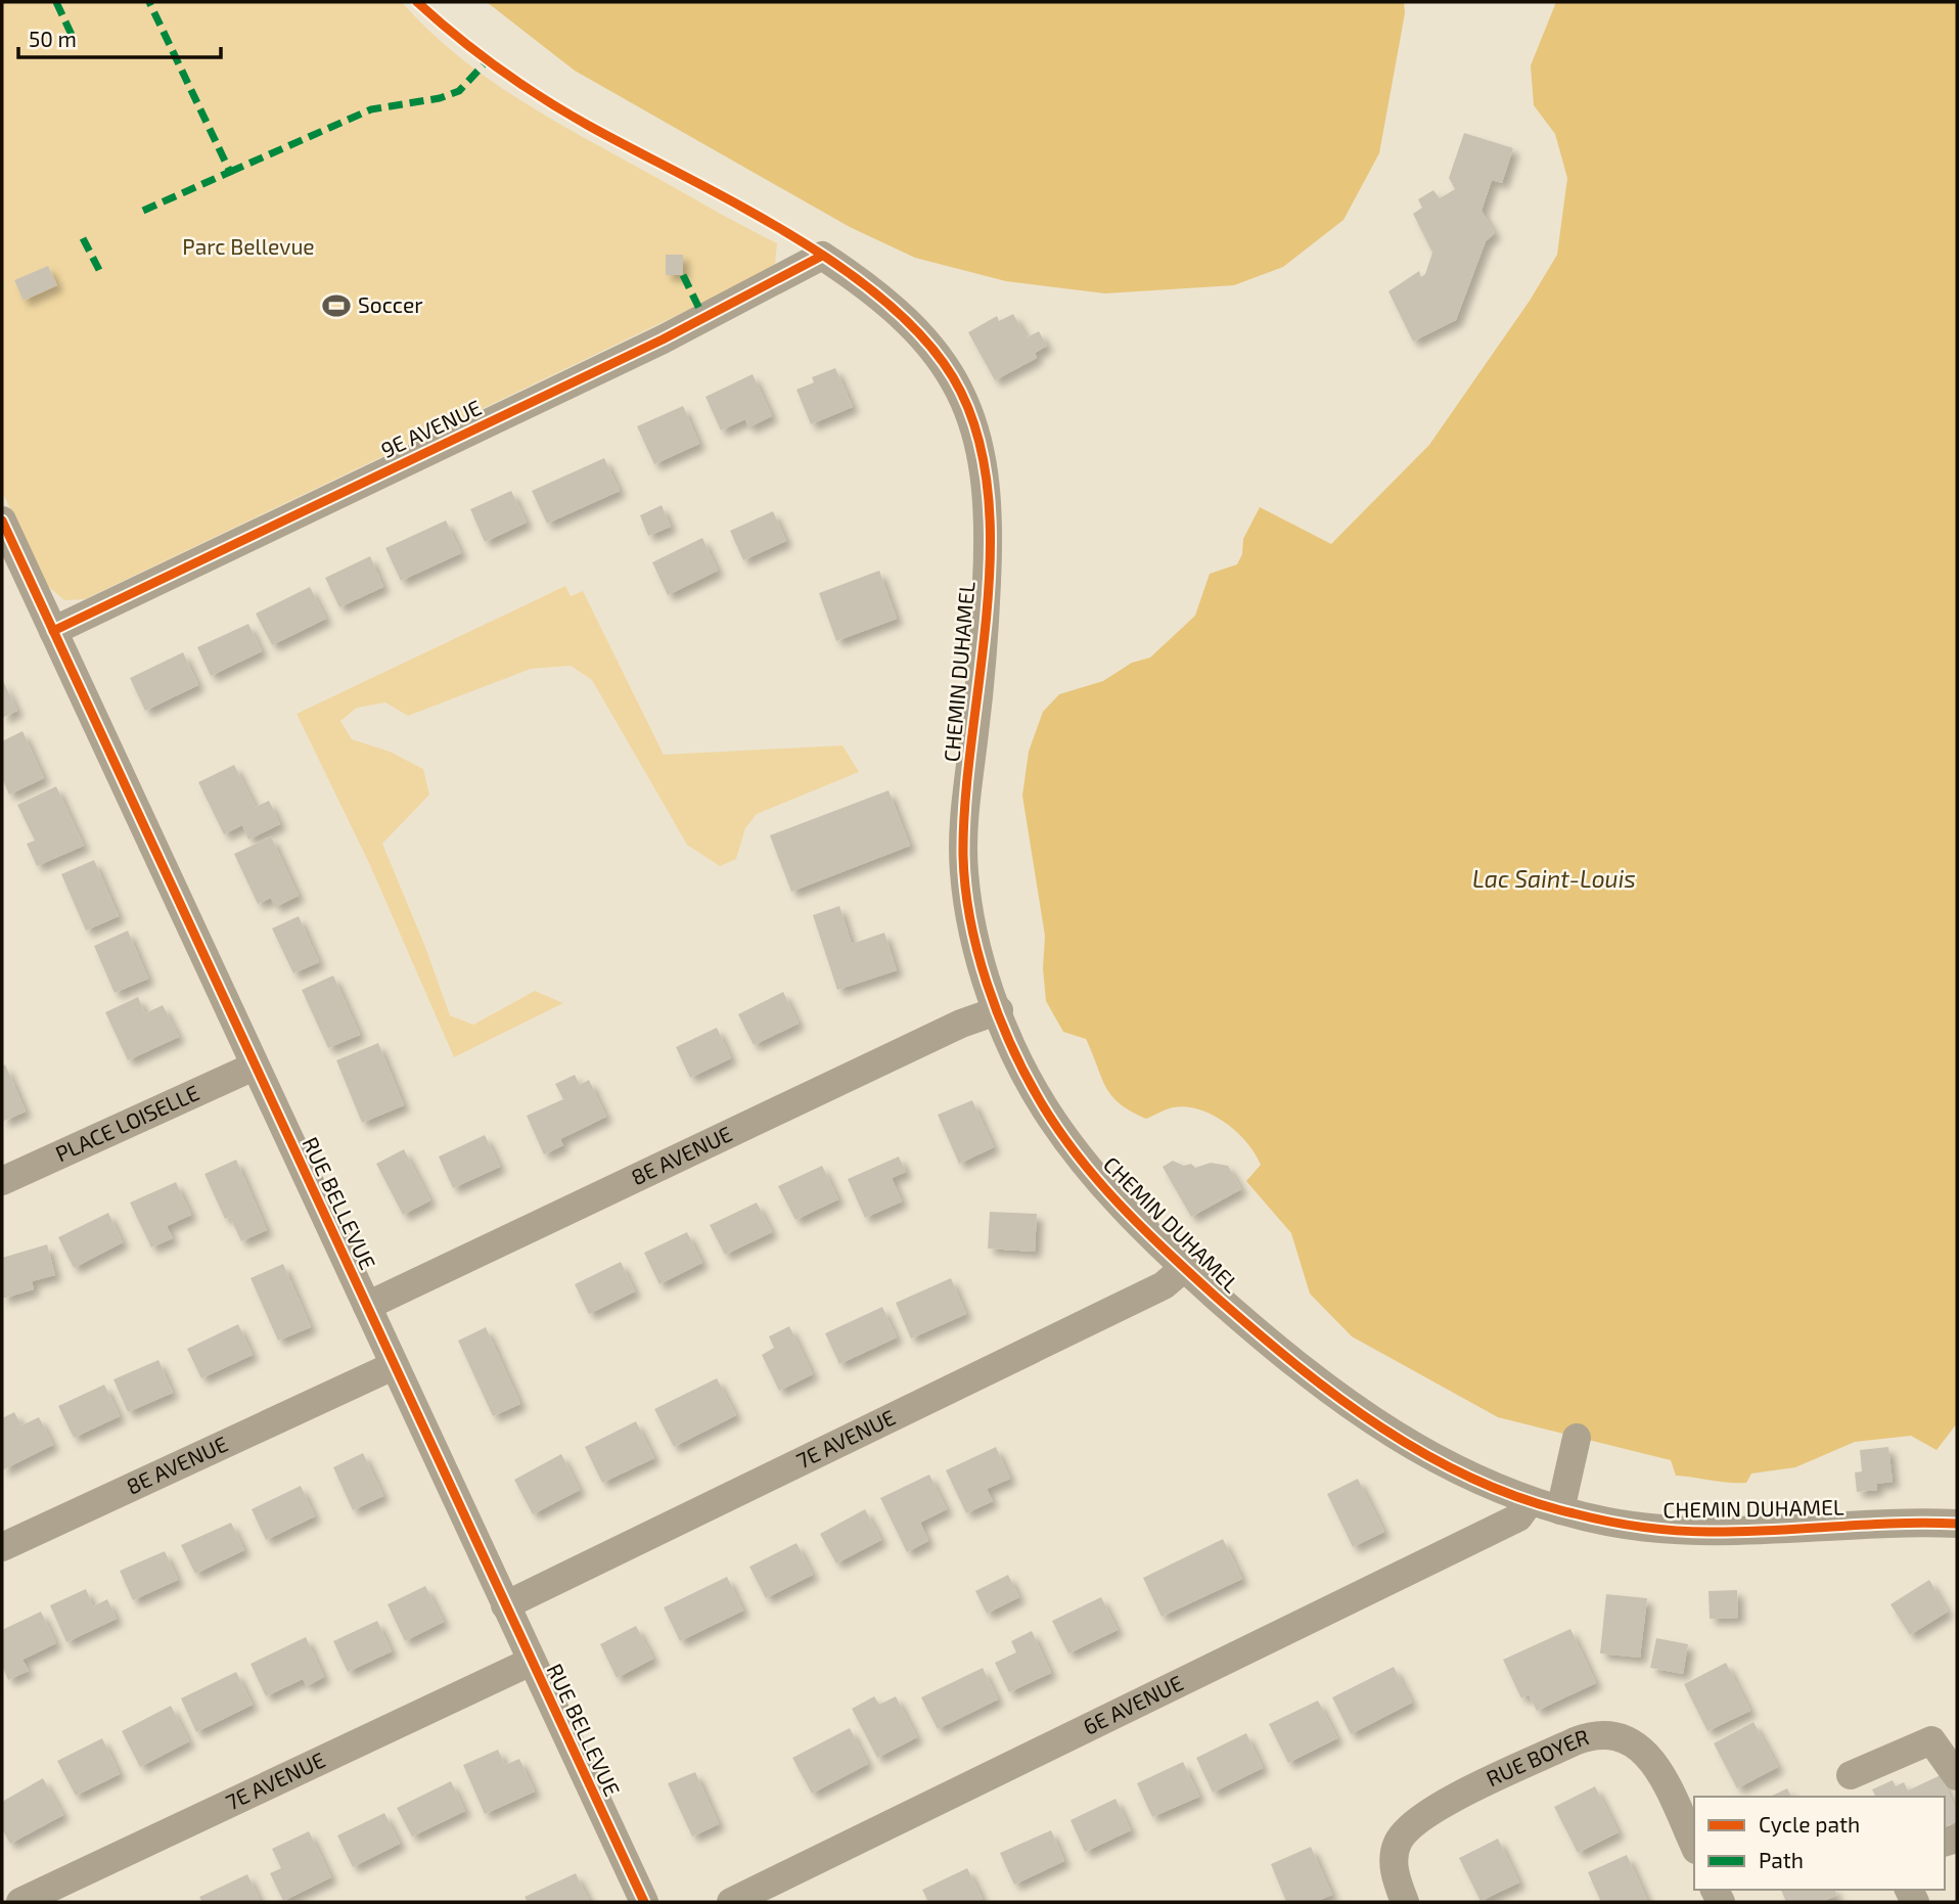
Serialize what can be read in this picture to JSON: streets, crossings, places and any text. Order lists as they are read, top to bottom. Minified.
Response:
{"streets":{"street":["9E AVENUE","CHEMIN DUHAMEL","PLACE LOISELLE","8E AVENUE","RUE BELLEVUE","7E AVENUE","6E AVENUE","RUE BOYER"]},"crossings":[["9E AVENUE","CHEMIN DUHAMEL"],["9E AVENUE","RUE BELLEVUE"],["CHEMIN DUHAMEL","8E AVENUE"],["CHEMIN DUHAMEL","7E AVENUE"],["CHEMIN DUHAMEL","6E AVENUE"],["PLACE LOISELLE","RUE BELLEVUE"],["8E AVENUE","RUE BELLEVUE"],["RUE BELLEVUE","7E AVENUE"]],"water":["Lac Saint-Louis"],"parks":["Parc Bellevue"],"places":{"sports":["Soccer"]},"legend":["Cycle path","Path"],"scale_bar":"50 m"}
